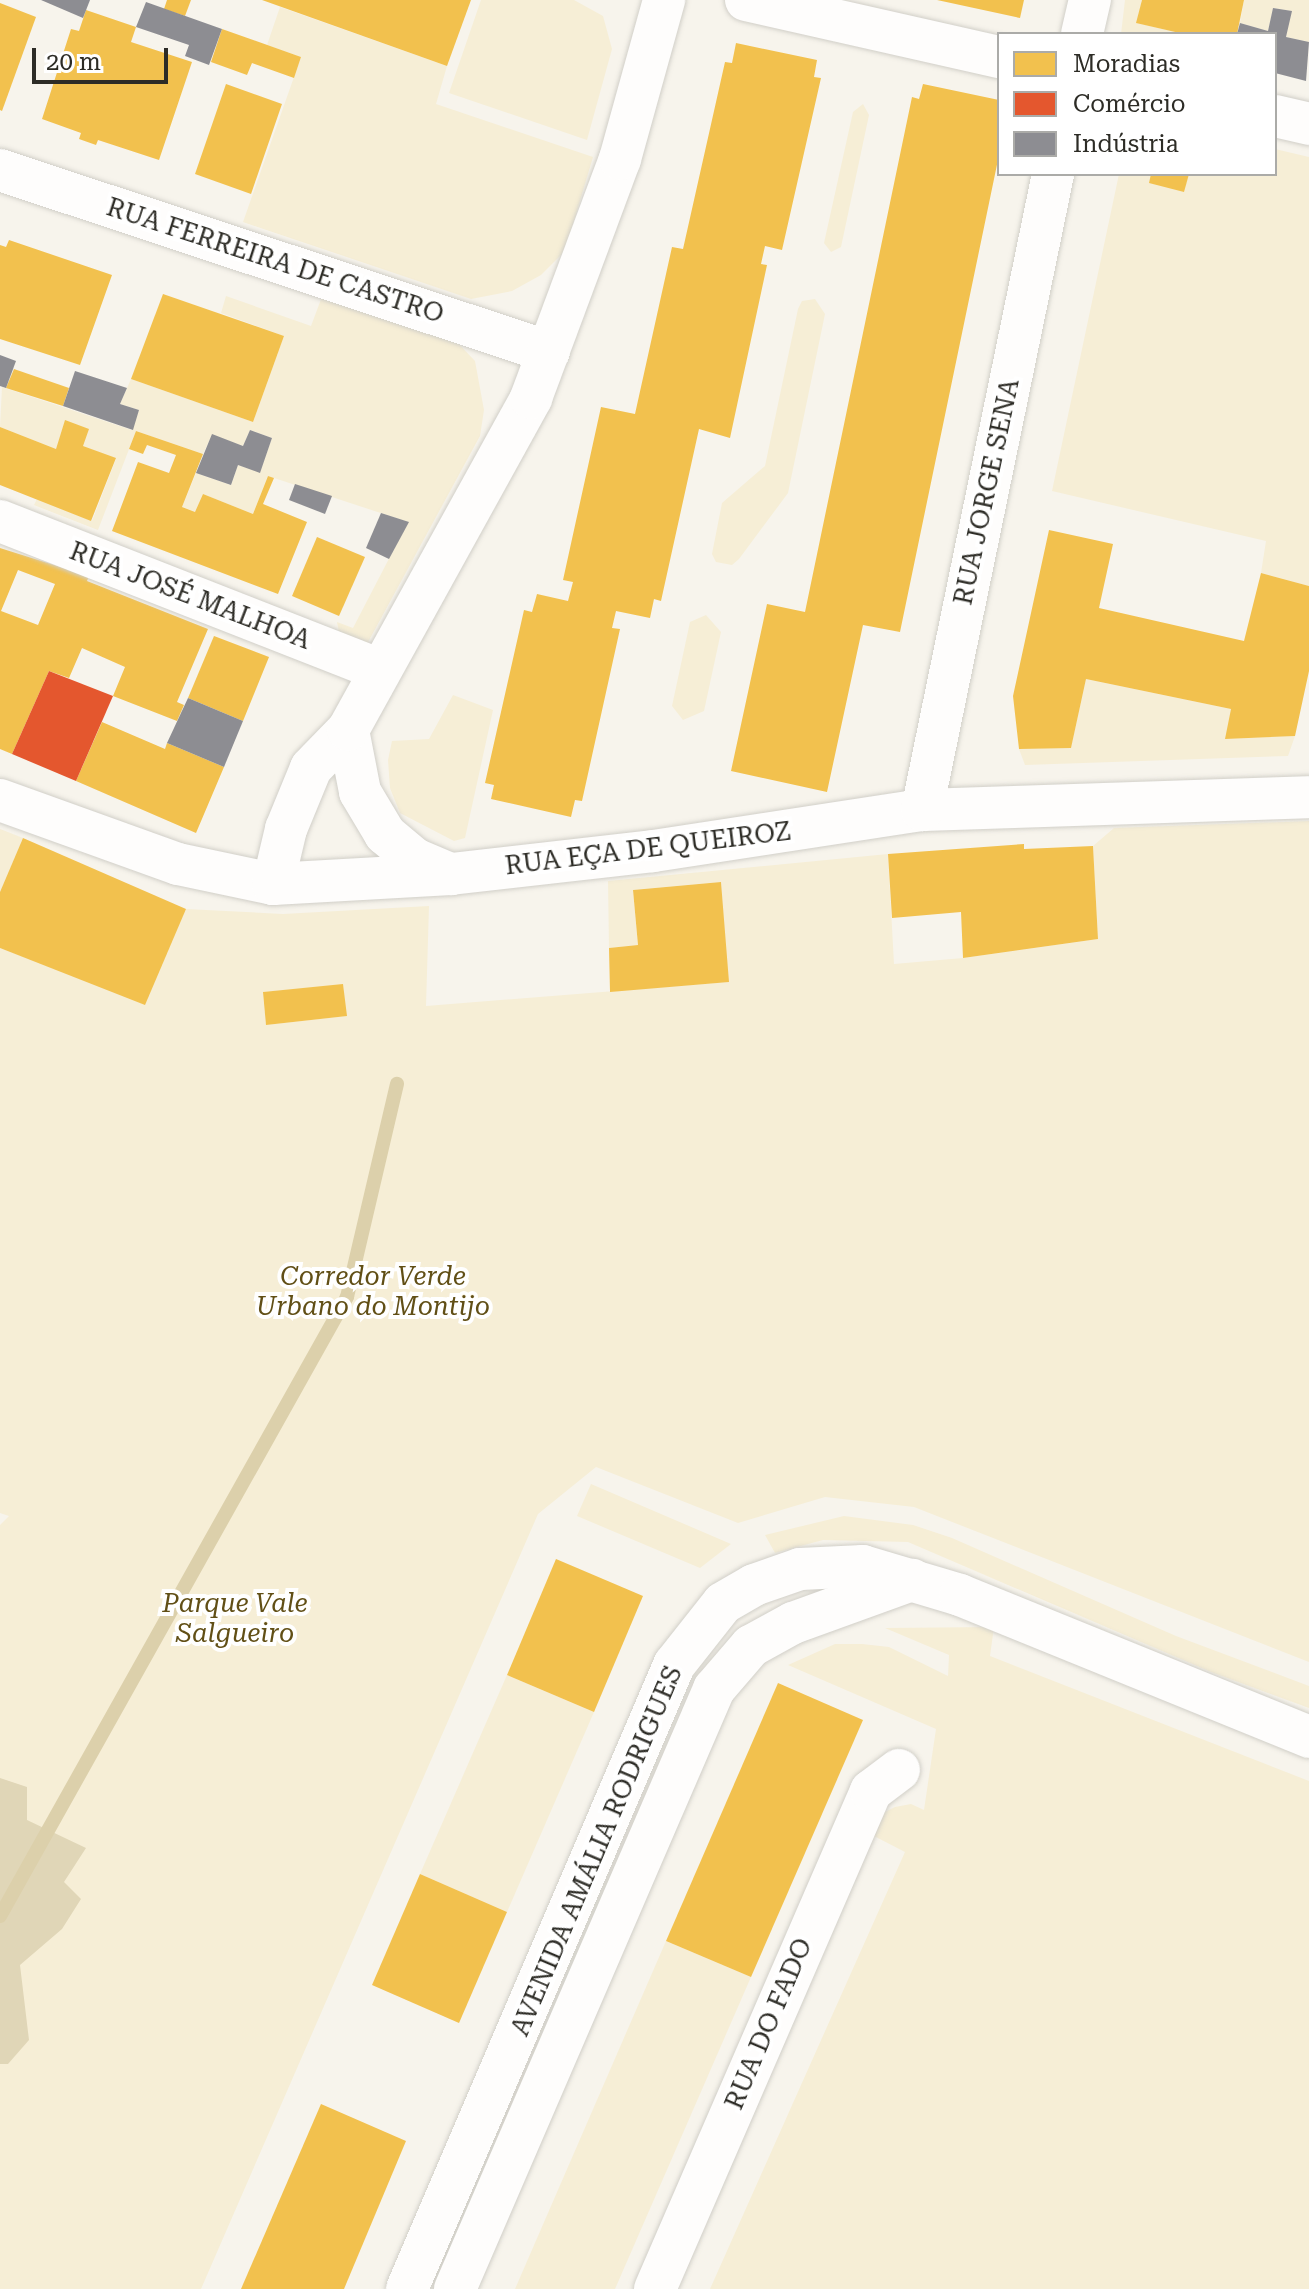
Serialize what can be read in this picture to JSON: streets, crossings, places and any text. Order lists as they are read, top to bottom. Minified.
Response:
{"streets":{"street":["RUA FERREIRA DE CASTRO","RUA JORGE SENA","RUA JOSÉ MALHOA","RUA EÇA DE QUEIROZ","AVENIDA AMÁLIA RODRIGUES","RUA DO FADO"]},"crossings":[["RUA JORGE SENA","RUA EÇA DE QUEIROZ"]],"parks":["Corredor Verde Urbano do Montijo","Parque Vale Salgueiro"],"legend":["Moradias","Comércio","Indústria"],"scale_bar":"20 m"}
